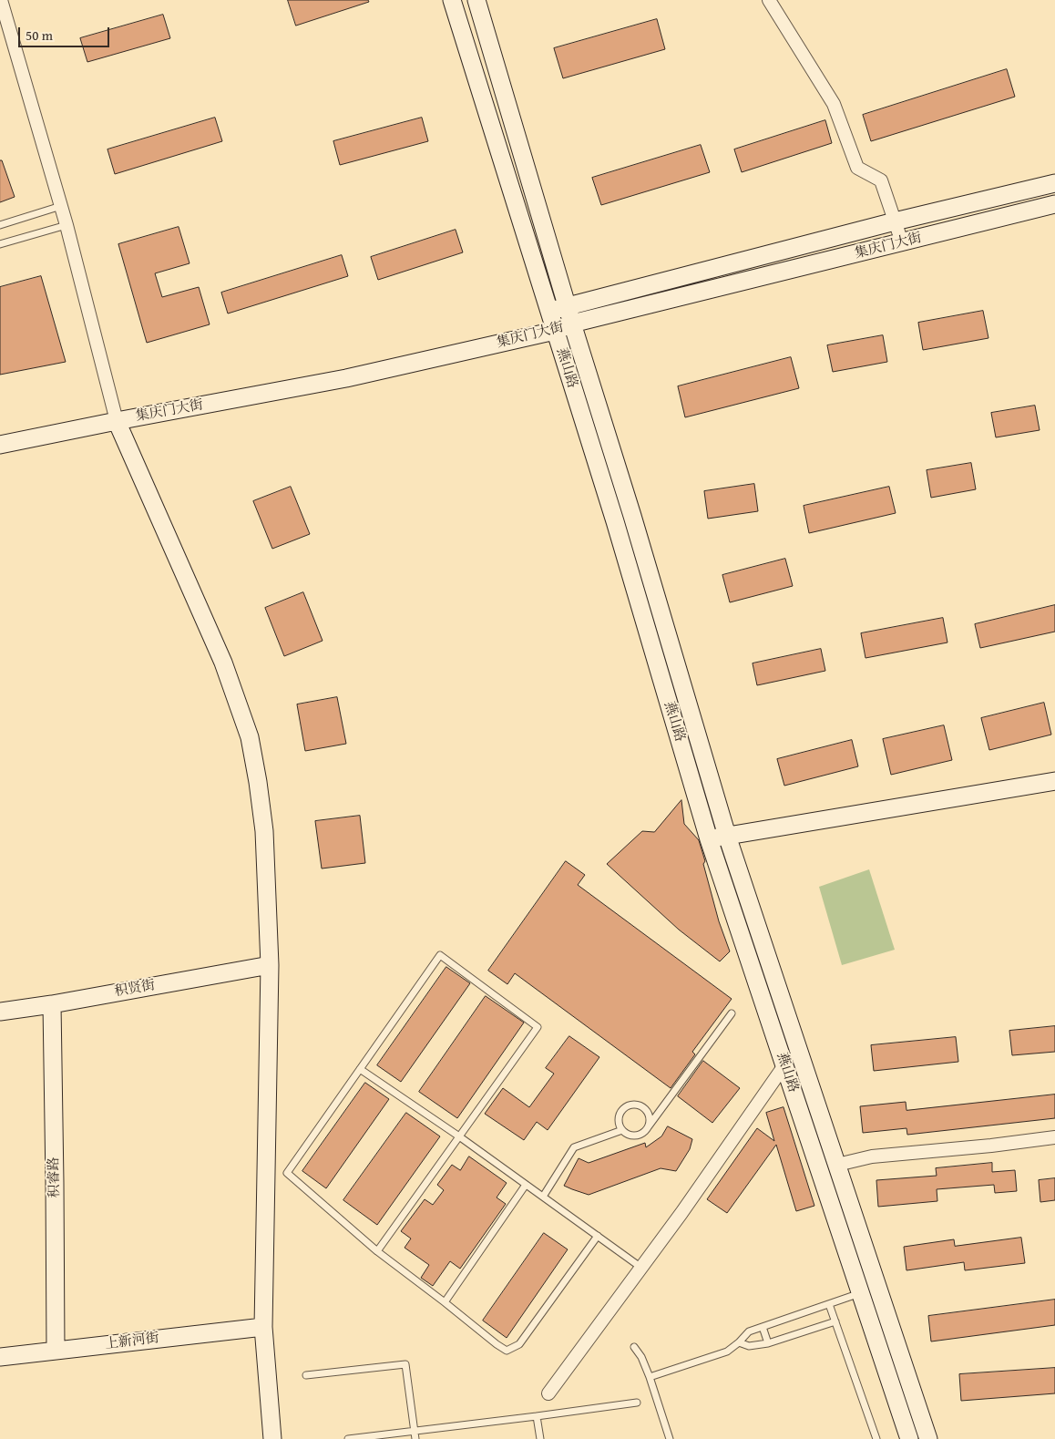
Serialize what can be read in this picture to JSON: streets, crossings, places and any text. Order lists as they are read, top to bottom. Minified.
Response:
{"streets":{"street":["集庆门大街","燕山路","积贤街","积睿路","上新河街"]},"crossings":[["集庆门大街","燕山路"],["积贤街","积睿路"],["积睿路","上新河街"]],"scale_bar":"50 m"}
